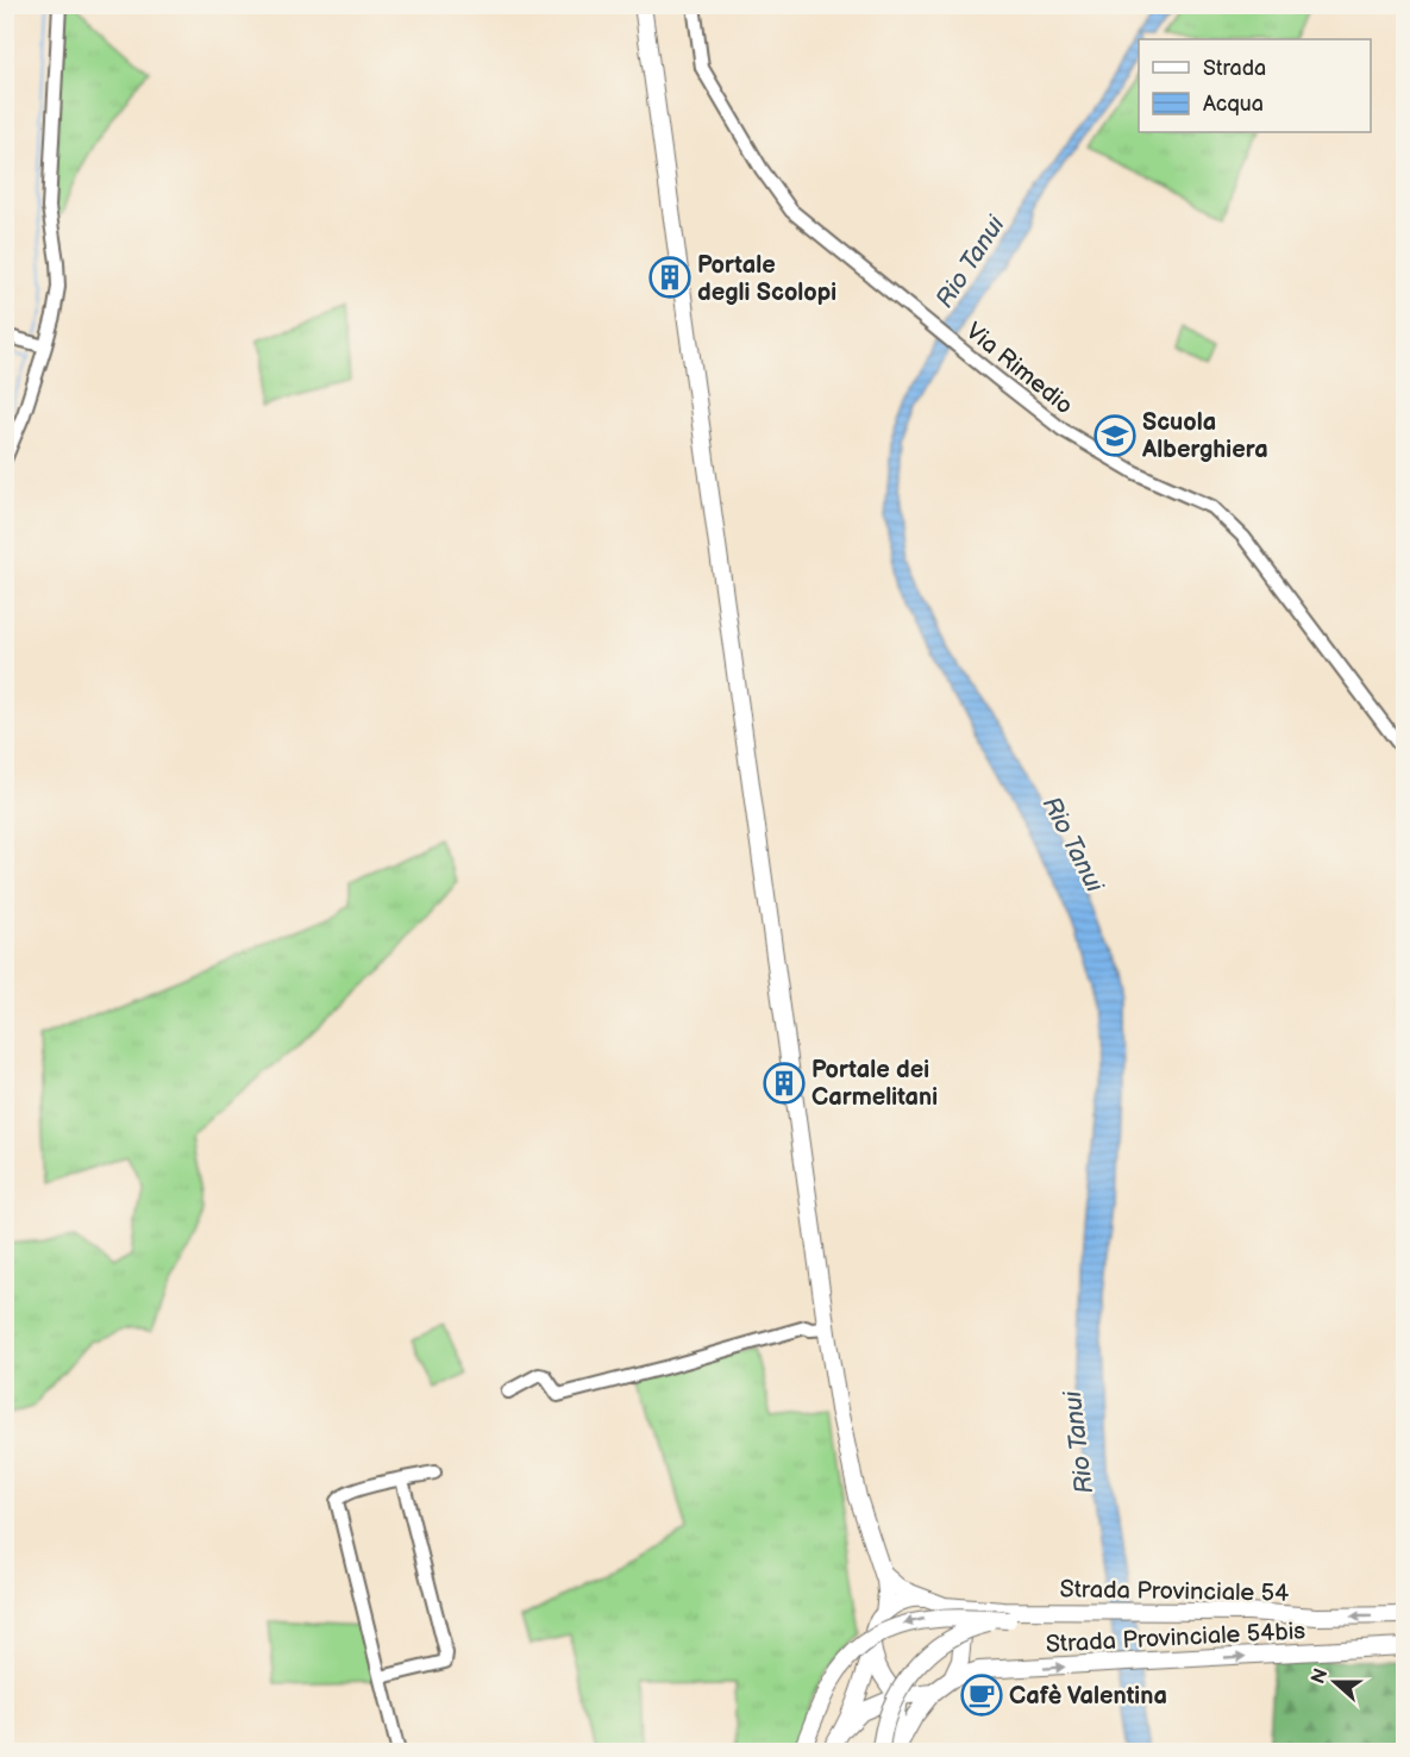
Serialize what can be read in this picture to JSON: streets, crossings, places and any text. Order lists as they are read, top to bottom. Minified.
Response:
{"streets":{"main road":["Strada Provinciale 54","Strada Provinciale 54bis"],"street":["Via Rimedio"]},"crossings":[["Strada Provinciale 54","Strada Provinciale 54bis"]],"one_way":["Strada Provinciale 54"],"water":["Rio Tanui"],"places":{"building":["Portale degli Scolopi","Portale dei Carmelitani"],"school or university":["Scuola Alberghiera"],"cafe":["Cafè Valentina"]},"legend":["Strada","Acqua"],"north":"left"}
